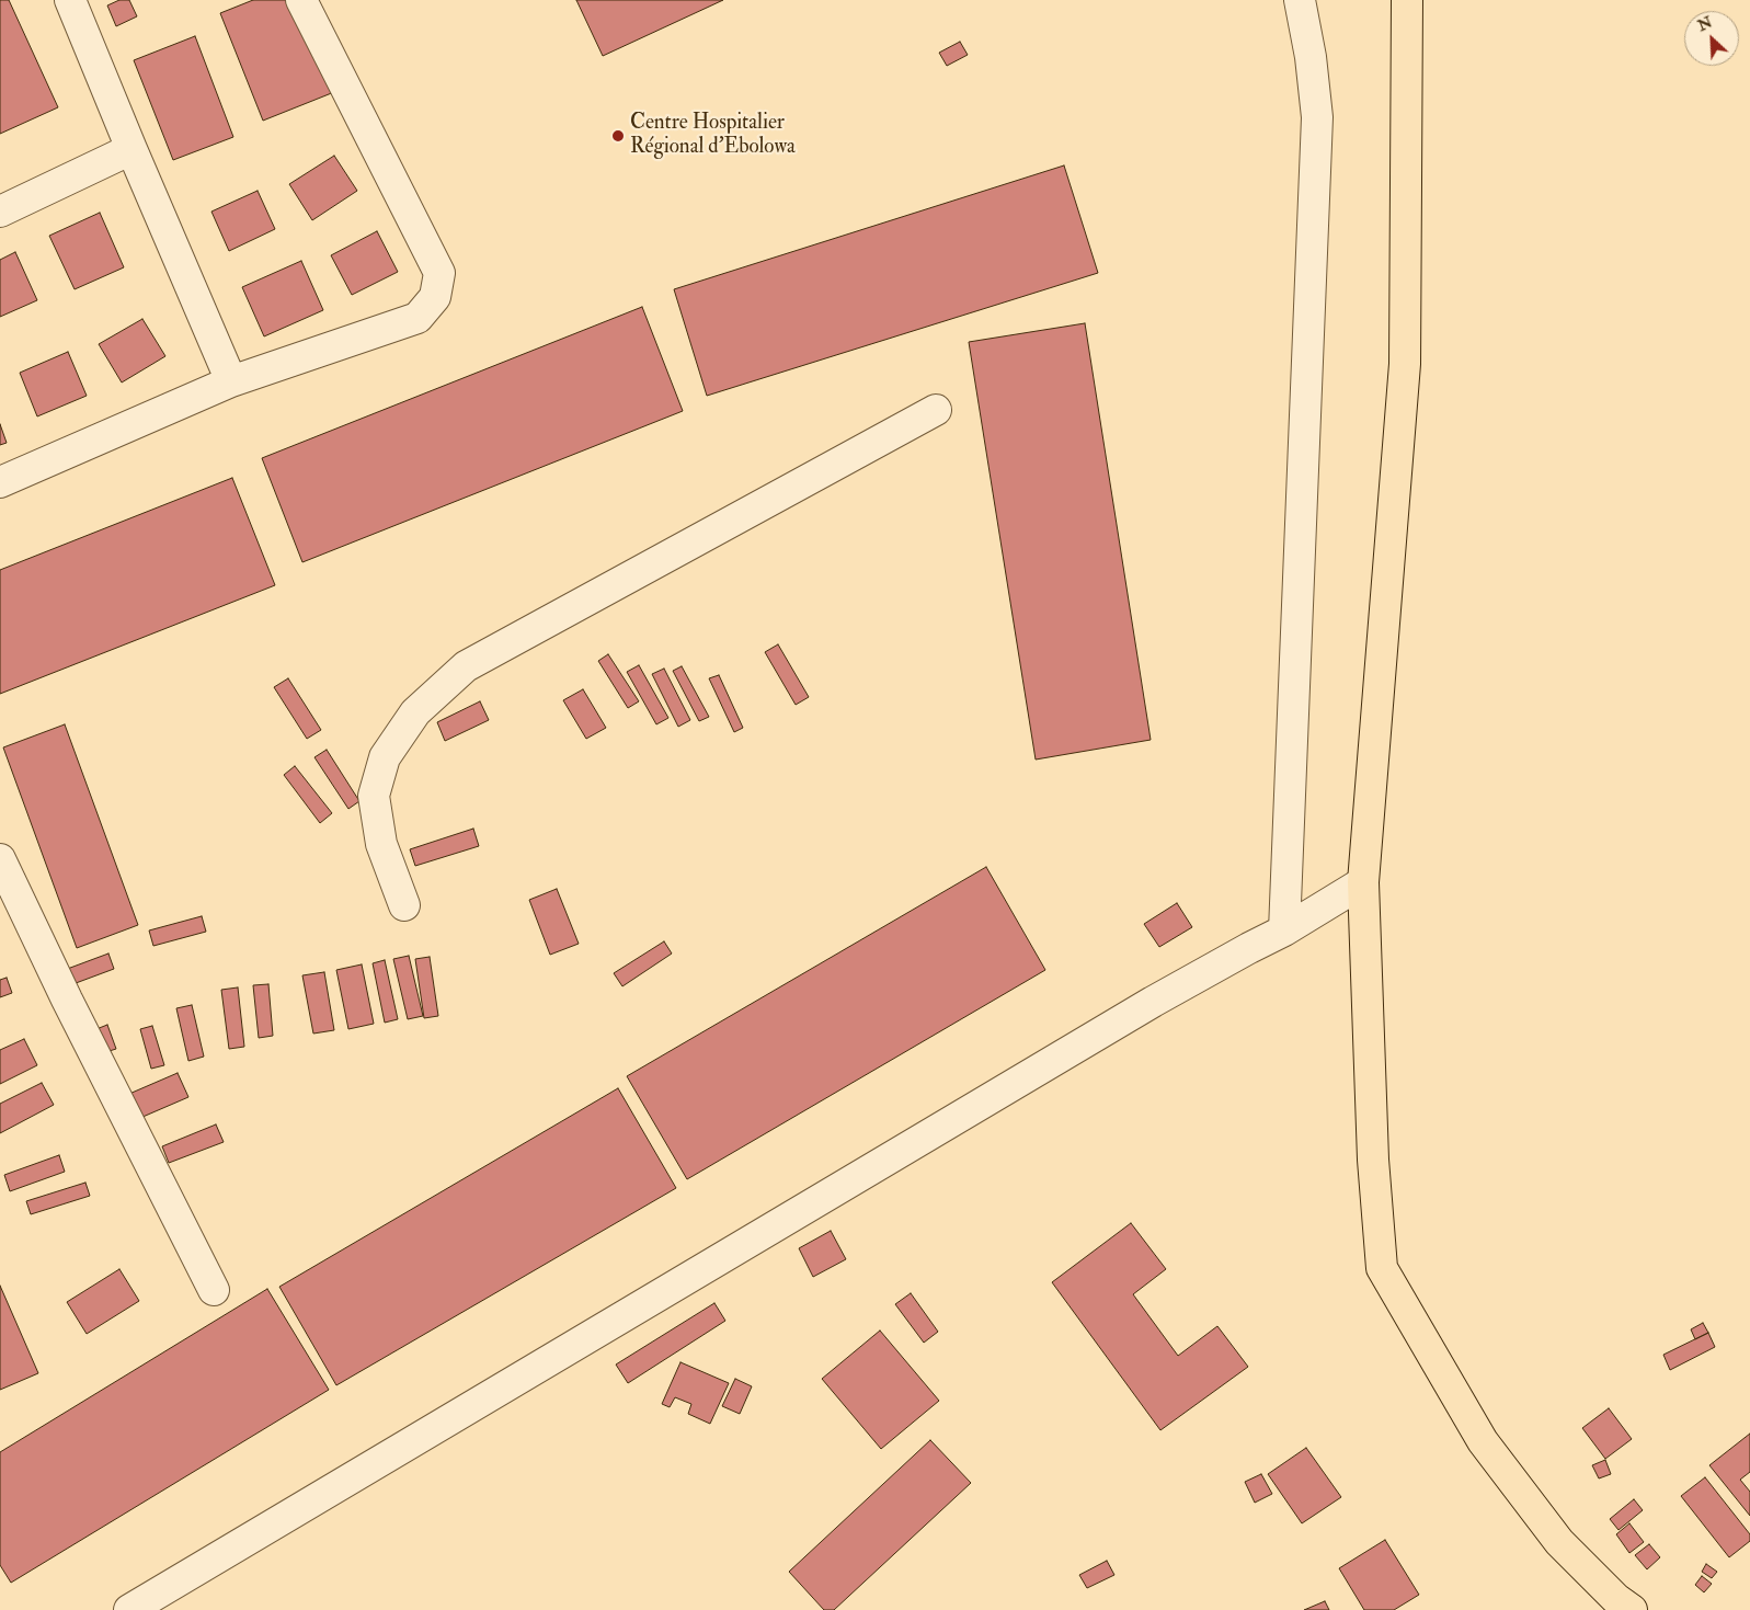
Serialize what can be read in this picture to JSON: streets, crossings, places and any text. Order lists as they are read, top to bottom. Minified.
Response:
{"places":["Centre Hospitalier Régional d'Ebolowa"],"north":"top left"}
